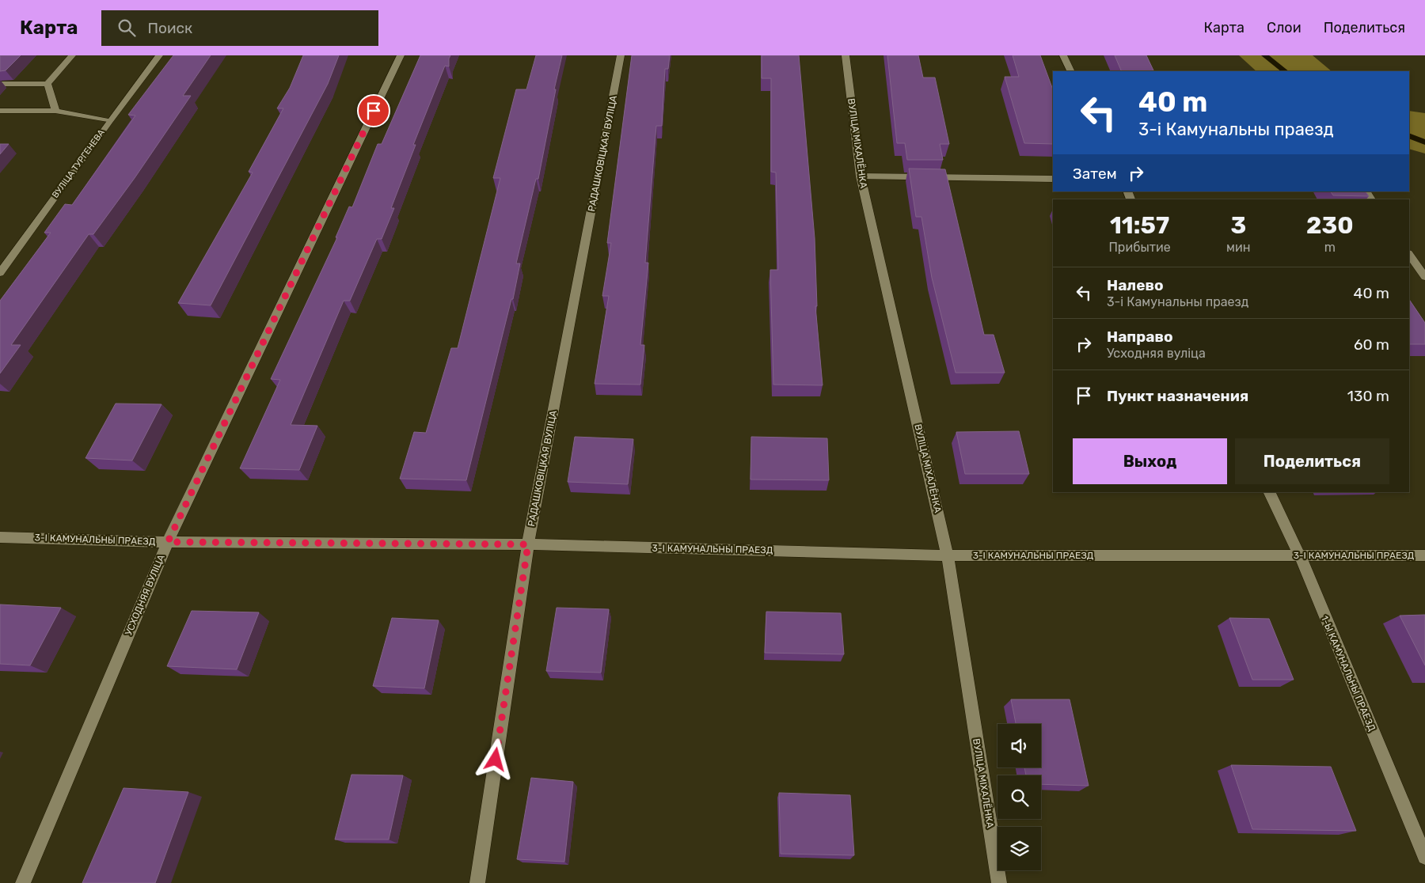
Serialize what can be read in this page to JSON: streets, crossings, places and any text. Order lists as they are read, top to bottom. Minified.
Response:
{"streets":{"street":["ВУЛІЦА МІХАЛЁНКА","РАДАШКОВІЦКАЯ ВУЛІЦА","ВУЛІЦА ТУРГЕНЕВА","3-І КАМУНАЛЬНЫ ПРАЕЗД","УСХОДНЯЯ ВУЛІЦА","1-Ы КАМУНАЛЬНЫ ПРАЕЗД"]},"crossings":[["ВУЛІЦА МІХАЛЁНКА","3-І КАМУНАЛЬНЫ ПРАЕЗД"],["РАДАШКОВІЦКАЯ ВУЛІЦА","3-І КАМУНАЛЬНЫ ПРАЕЗД"],["3-І КАМУНАЛЬНЫ ПРАЕЗД","УСХОДНЯЯ ВУЛІЦА"],["3-І КАМУНАЛЬНЫ ПРАЕЗД","1-Ы КАМУНАЛЬНЫ ПРАЕЗД"]],"page":{"header":"Карта","search":"Поиск","nav":["Карта","Слои","Поделиться"],"turn":["40 m","3-і Камунальны праезд"],"then":"Затем","eta":["11:57","Прибытие","3","мин","230","m"],"list":[{"name":"Налево","note":"3-і Камунальны праезд","value":"40 m"},{"name":"Направо","note":"Усходняя вуліца","value":"60 m"},{"name":"Пункт назначения","value":"130 m"}],"buttons":["Выход","Поделиться"]}}
